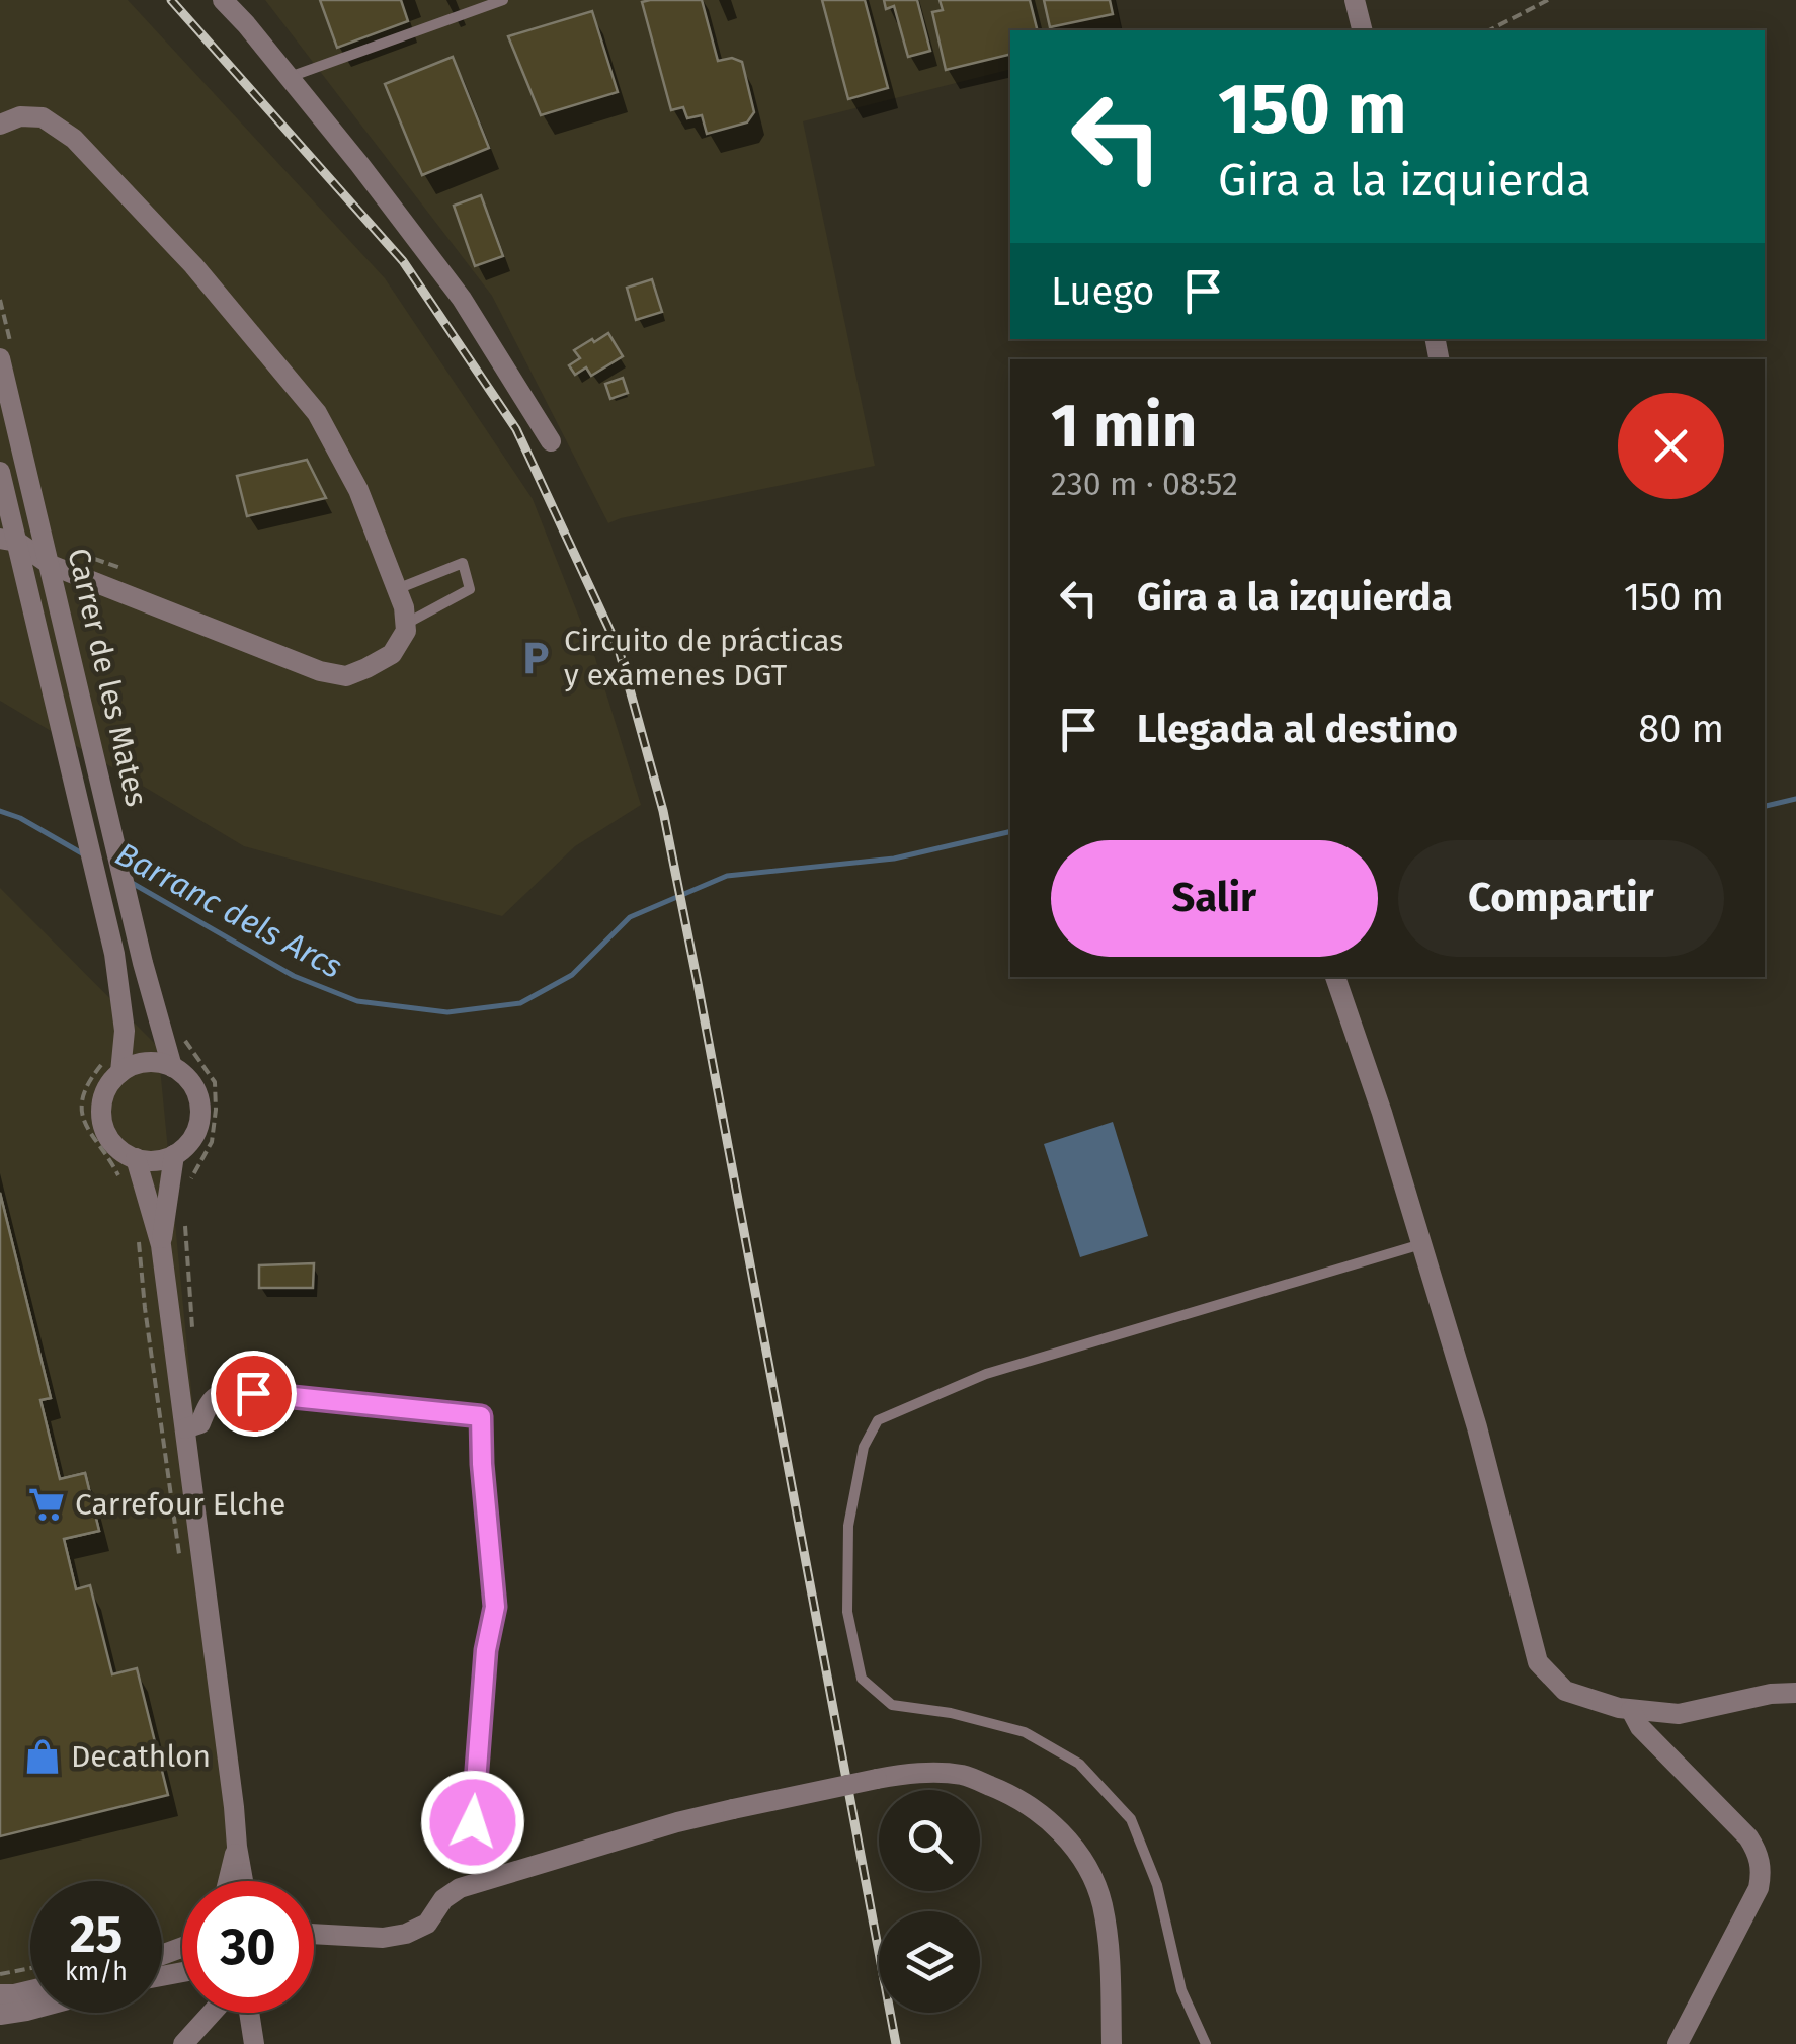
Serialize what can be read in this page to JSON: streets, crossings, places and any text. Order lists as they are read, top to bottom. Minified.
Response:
{"streets":{"street":["Carrer de les Mates"]},"water":["Barranc dels Arcs"],"places":{"parking":["Circuito de prácticas y exámenes DGT"],"supermarket":["Carrefour Elche"],"shop":["Decathlon"]},"page":{"turn":["150 m","Gira a la izquierda"],"then":"Luego","heading":["1 min","230 m · 08:52"],"list":[{"name":"Gira a la izquierda","value":"150 m"},{"name":"Llegada al destino","value":"80 m"}],"buttons":["Salir","Compartir"],"speed":"25 km/h","limit":"30"}}
